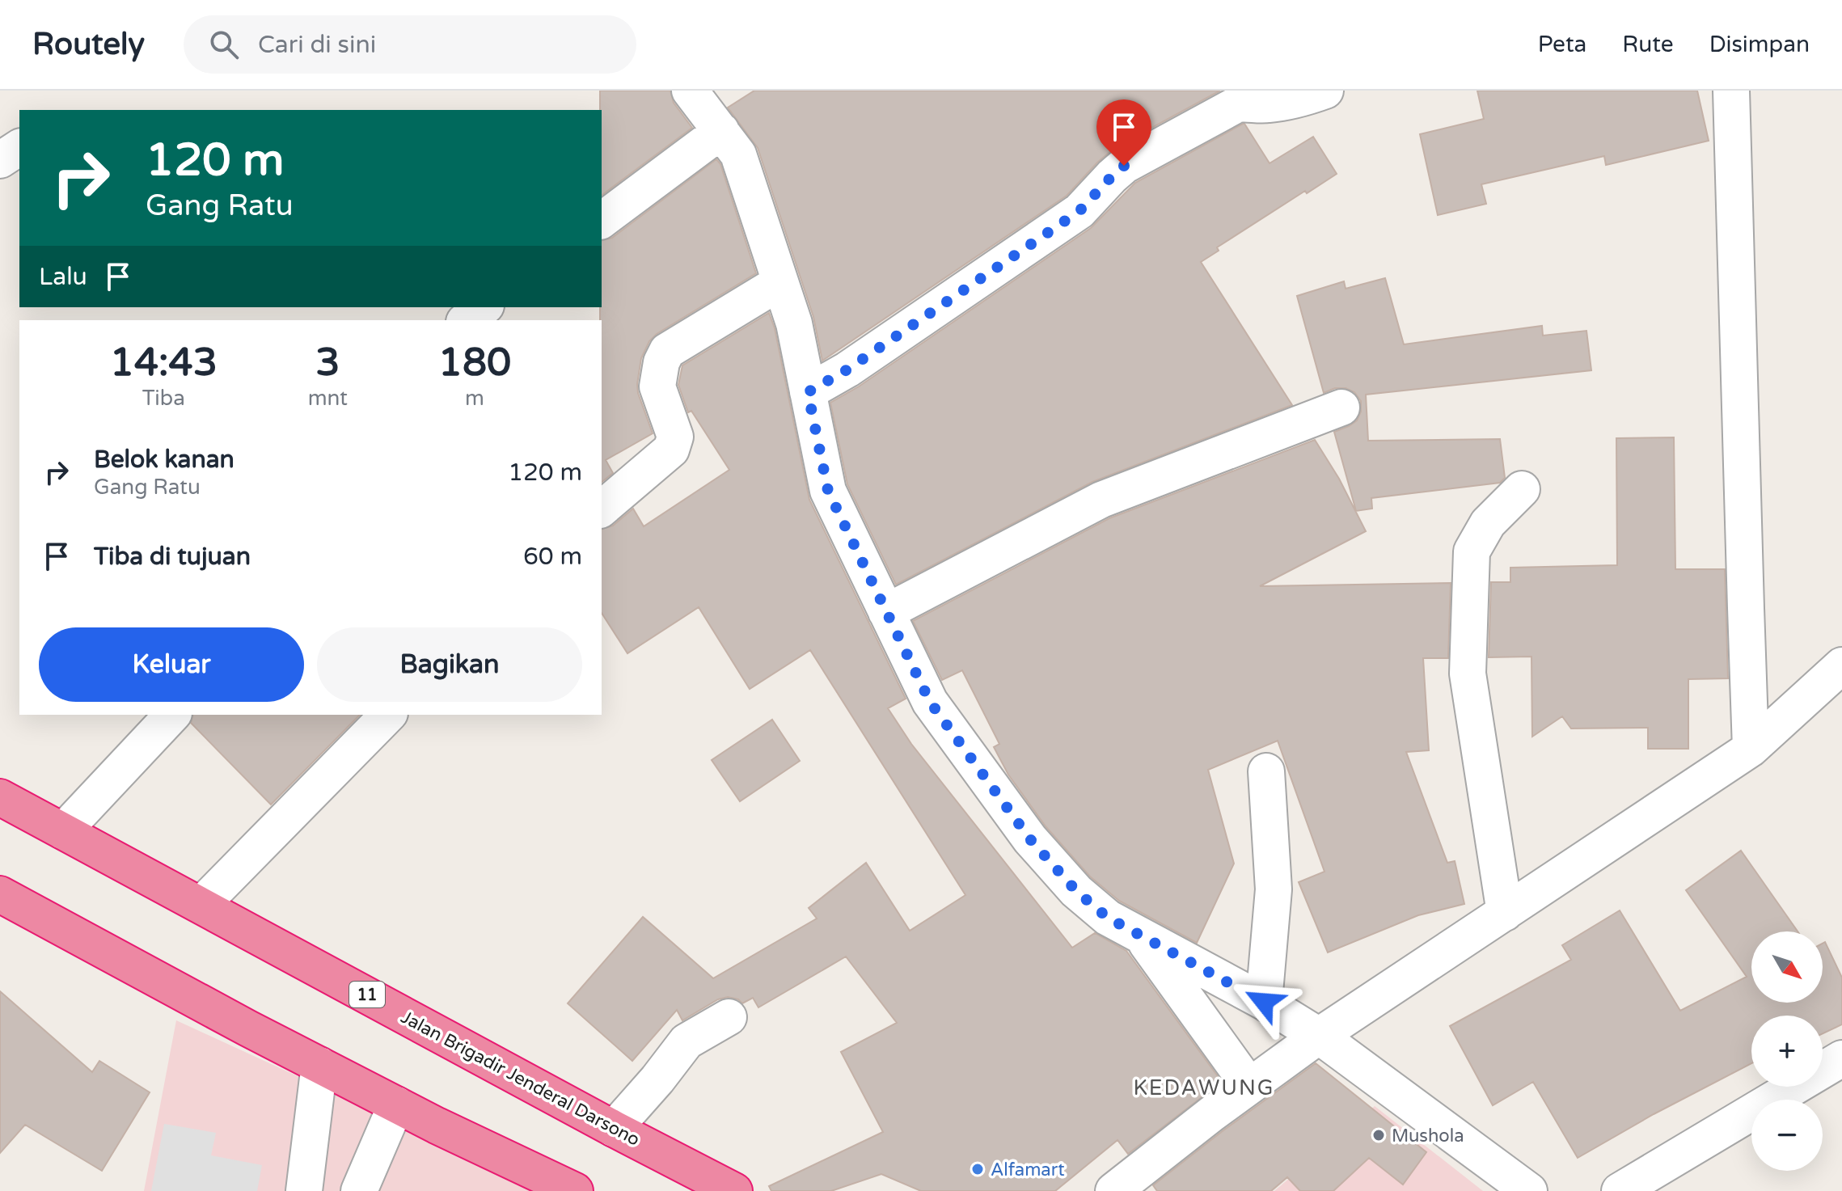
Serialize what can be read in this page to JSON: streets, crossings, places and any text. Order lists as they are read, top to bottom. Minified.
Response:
{"streets":{"highway":["11","Jalan Brigadir Jenderal Darsono"]},"districts":["KEDAWUNG"],"places":["Mushola","Alfamart"],"north":"bottom right","page":{"header":"Routely","search":"Cari di sini","nav":["Peta","Rute","Disimpan"],"turn":["120 m","Gang Ratu"],"then":"Lalu","eta":["14:43","Tiba","3","mnt","180","m"],"list":[{"name":"Belok kanan","note":"Gang Ratu","value":"120 m"},{"name":"Tiba di tujuan","value":"60 m"}],"buttons":["Keluar","Bagikan"],"map_buttons":["+","−"]}}
